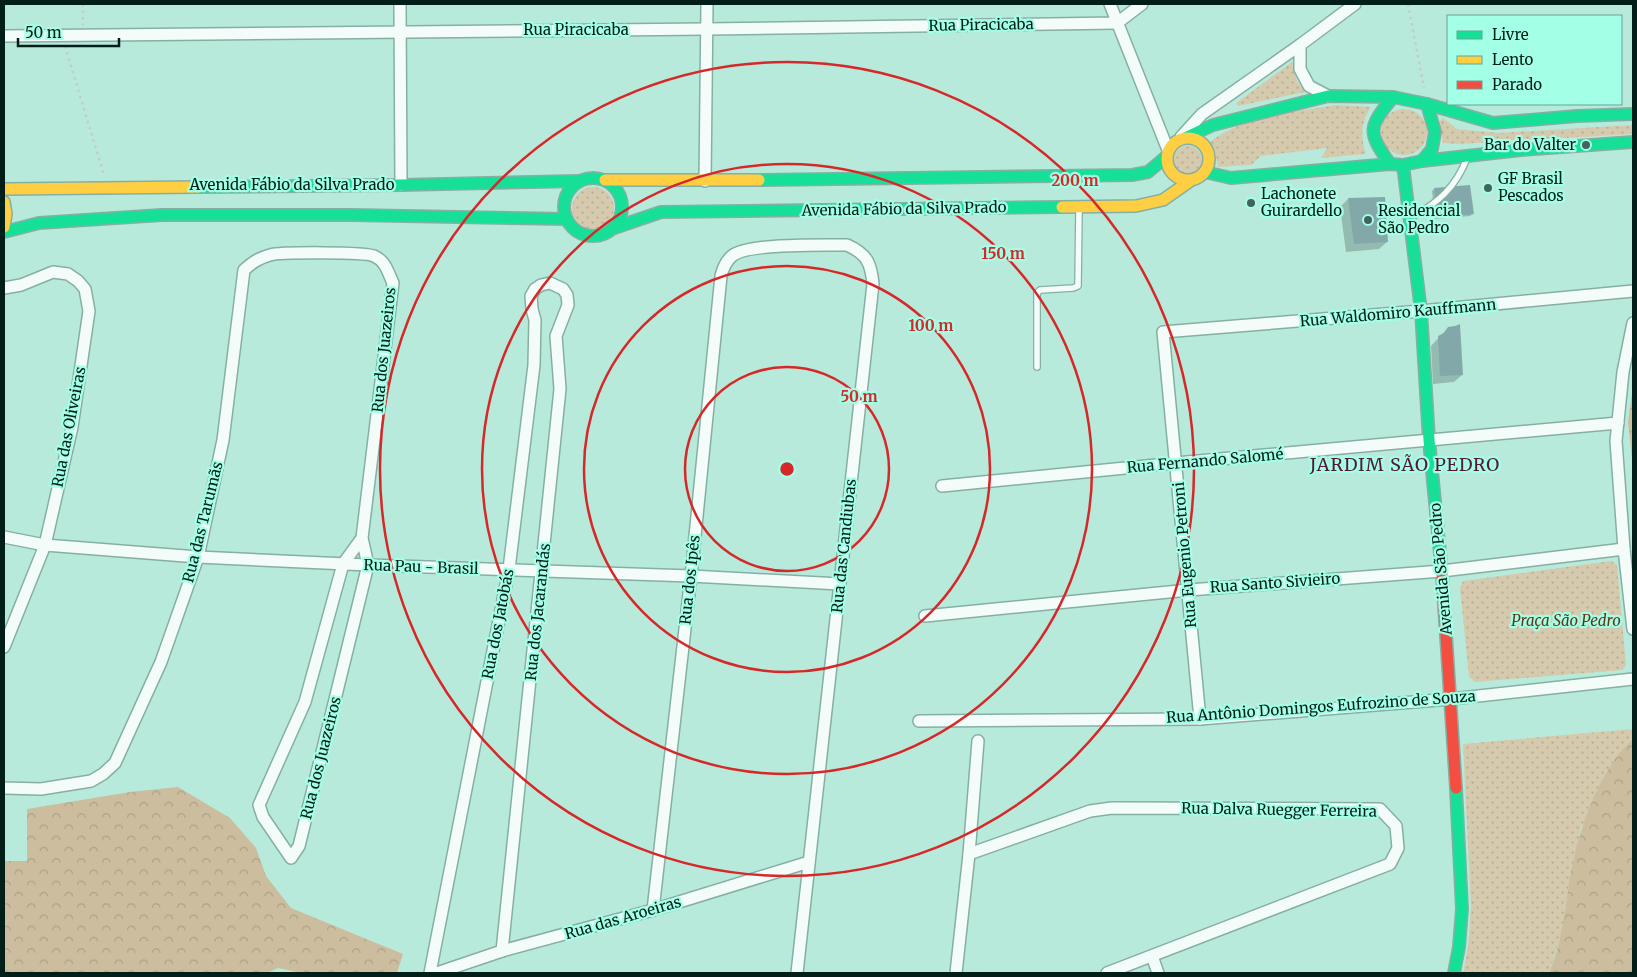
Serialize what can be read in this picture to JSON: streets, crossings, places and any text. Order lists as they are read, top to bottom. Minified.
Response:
{"streets":{"main road":["Avenida Fábio da Silva Prado","Avenida São Pedro"],"street":["Rua Piracicaba","Rua Waldomiro Kauffmann","Rua dos Juazeiros","Rua das Oliveiras","Rua Fernando Salomé","Rua das Tarumãs","Rua das Candiubas","Rua Eugenio Petroni","Rua Pau - Brasil","Rua dos Ipês","Rua Santo Sivieiro","Rua dos Jacarandás","Rua dos Jatobás","Rua Antônio Domingos Eufrozino de Souza","Rua Dalva Ruegger Ferreira","Rua das Aroeiras"]},"crossings":[["Rua Waldomiro Kauffmann","Rua Eugenio Petroni"],["Rua Waldomiro Kauffmann","Avenida São Pedro"],["Rua dos Juazeiros","Rua das Tarumãs"],["Rua dos Juazeiros","Rua Pau - Brasil"],["Rua das Oliveiras","Rua Pau - Brasil"],["Rua Fernando Salomé","Rua Eugenio Petroni"],["Rua Fernando Salomé","Avenida São Pedro"],["Rua das Tarumãs","Rua Pau - Brasil"],["Rua das Candiubas","Rua Pau - Brasil"],["Rua das Candiubas","Rua dos Ipês"],["Rua das Candiubas","Rua das Aroeiras"],["Rua Eugenio Petroni","Rua Santo Sivieiro"],["Rua Eugenio Petroni","Rua Antônio Domingos Eufrozino de Souza"],["Rua Pau - Brasil","Rua dos Ipês"],["Rua Pau - Brasil","Rua dos Jacarandás"],["Rua Pau - Brasil","Rua dos Jatobás"],["Avenida São Pedro","Rua Santo Sivieiro"],["Avenida São Pedro","Rua Antônio Domingos Eufrozino de Souza"],["Rua dos Ipês","Rua das Aroeiras"],["Rua dos Jacarandás","Rua dos Jatobás"],["Rua dos Jacarandás","Rua das Aroeiras"]],"districts":["JARDIM SÃO PEDRO"],"parks":["Praça São Pedro"],"places":["Bar do Valter","GF Brasil Pescados","Lachonete Guirardello","Residencial São Pedro"],"legend":["Livre","Lento","Parado"],"scale_bar":"50 m","rings":["200 m","150 m","100 m","50 m"]}
